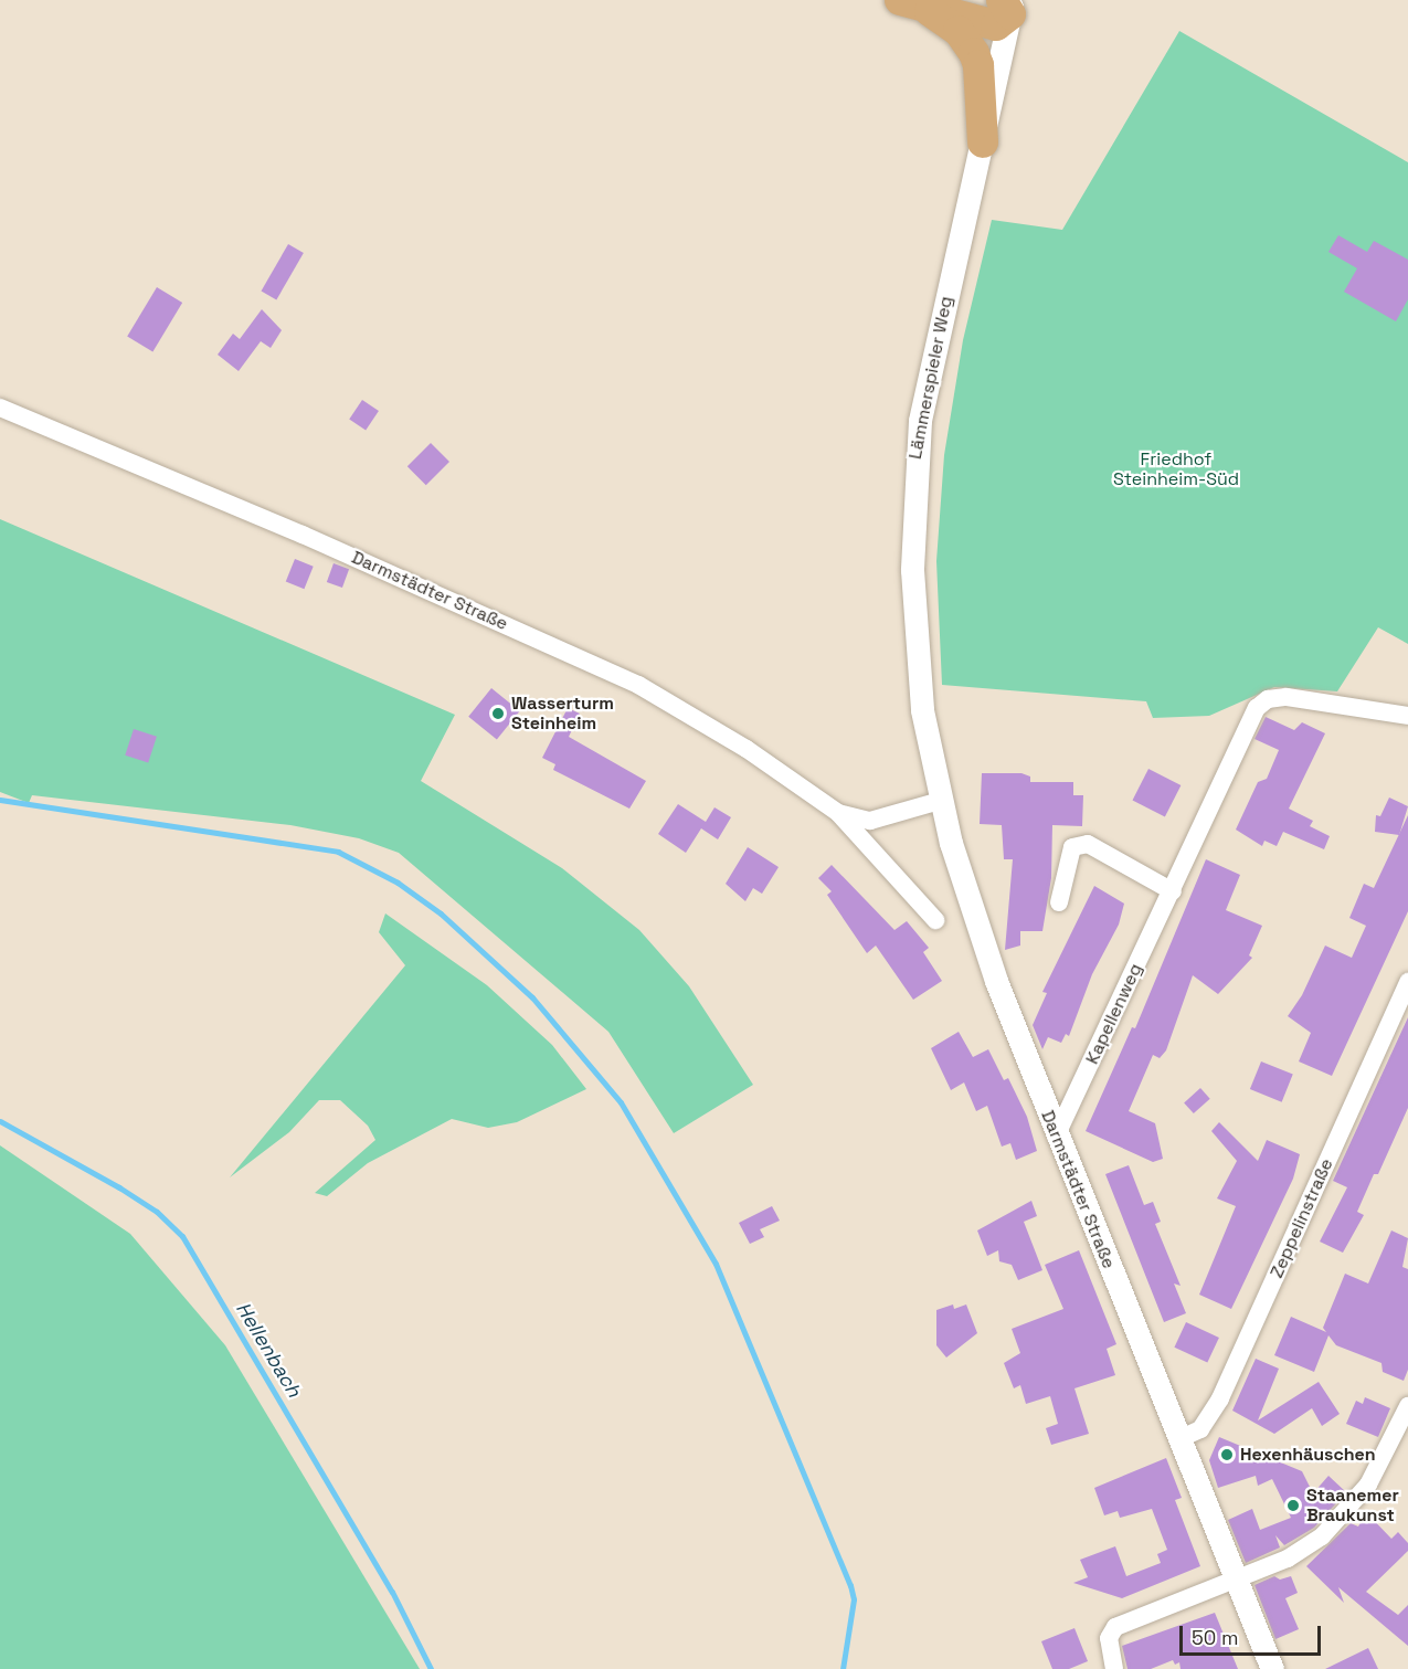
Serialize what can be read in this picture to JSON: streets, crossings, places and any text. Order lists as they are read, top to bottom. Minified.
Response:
{"streets":{"street":["Lämmerspieler Weg","Darmstädter Straße","Kapellenweg","Zeppelinstraße"]},"crossings":[["Lämmerspieler Weg","Darmstädter Straße"],["Darmstädter Straße","Kapellenweg"],["Darmstädter Straße","Zeppelinstraße"]],"water":["Hellenbach"],"parks":["Friedhof Steinheim-Süd"],"places":["Wasserturm Steinheim","Hexenhäuschen","Staanemer Braukunst"],"scale_bar":"50 m"}
